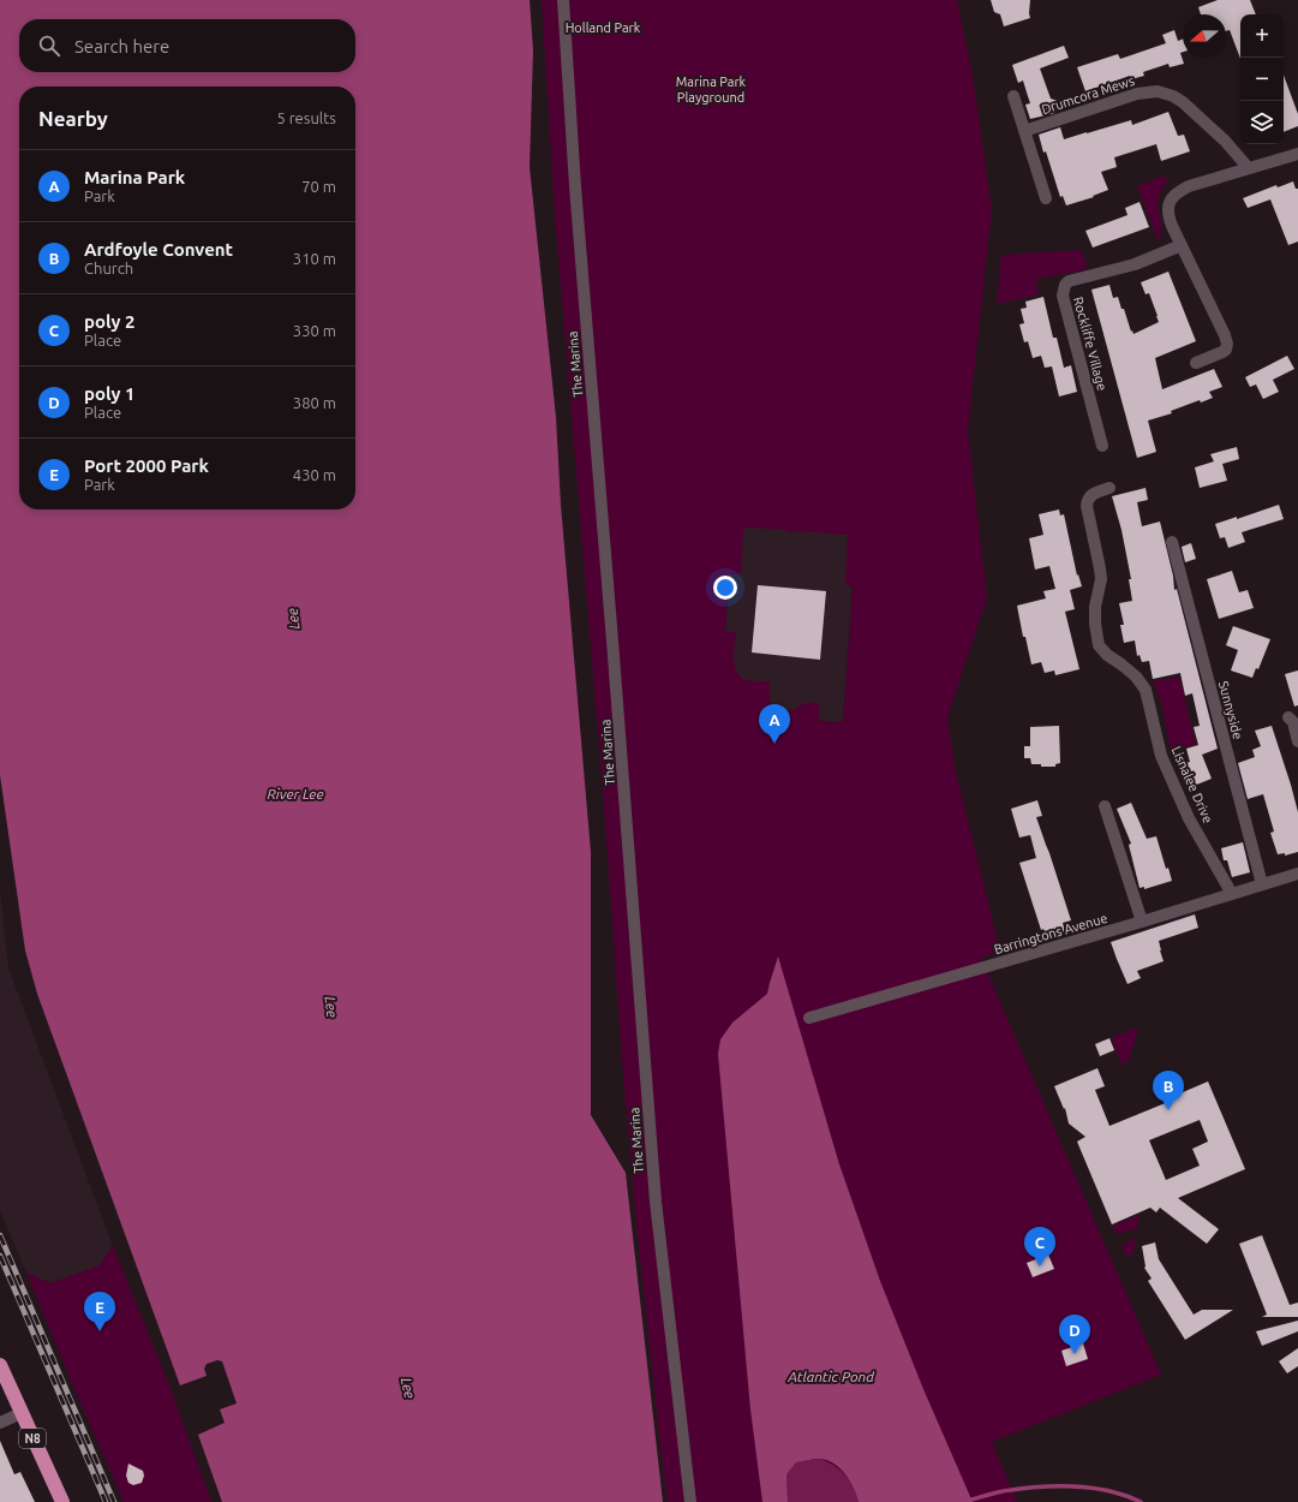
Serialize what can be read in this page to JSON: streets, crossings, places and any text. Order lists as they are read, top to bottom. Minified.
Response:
{"streets":{"highway":["N8"],"street":["Drumcora Mews","Rockliffe Village","The Marina","Sunnyside","Lisnalee Drive","Barringtons Avenue"]},"crossings":[["Sunnyside","Barringtons Avenue"],["Lisnalee Drive","Barringtons Avenue"]],"water":["Lee","River Lee","Atlantic Pond"],"parks":["Holland Park","Marina Park Playground"],"north":"left","page":{"map_buttons":["+","−"],"search":"Search here","heading":["Nearby","5 results"],"list":[{"mark":"A","name":"Marina Park","note":"Park","value":"70 m"},{"mark":"B","name":"Ardfoyle Convent","note":"Church","value":"310 m"},{"mark":"C","name":"poly 2","note":"Place","value":"330 m"},{"mark":"D","name":"poly 1","note":"Place","value":"380 m"},{"mark":"E","name":"Port 2000 Park","note":"Park","value":"430 m"}],"pins":["A","B","C","E","D"]}}
